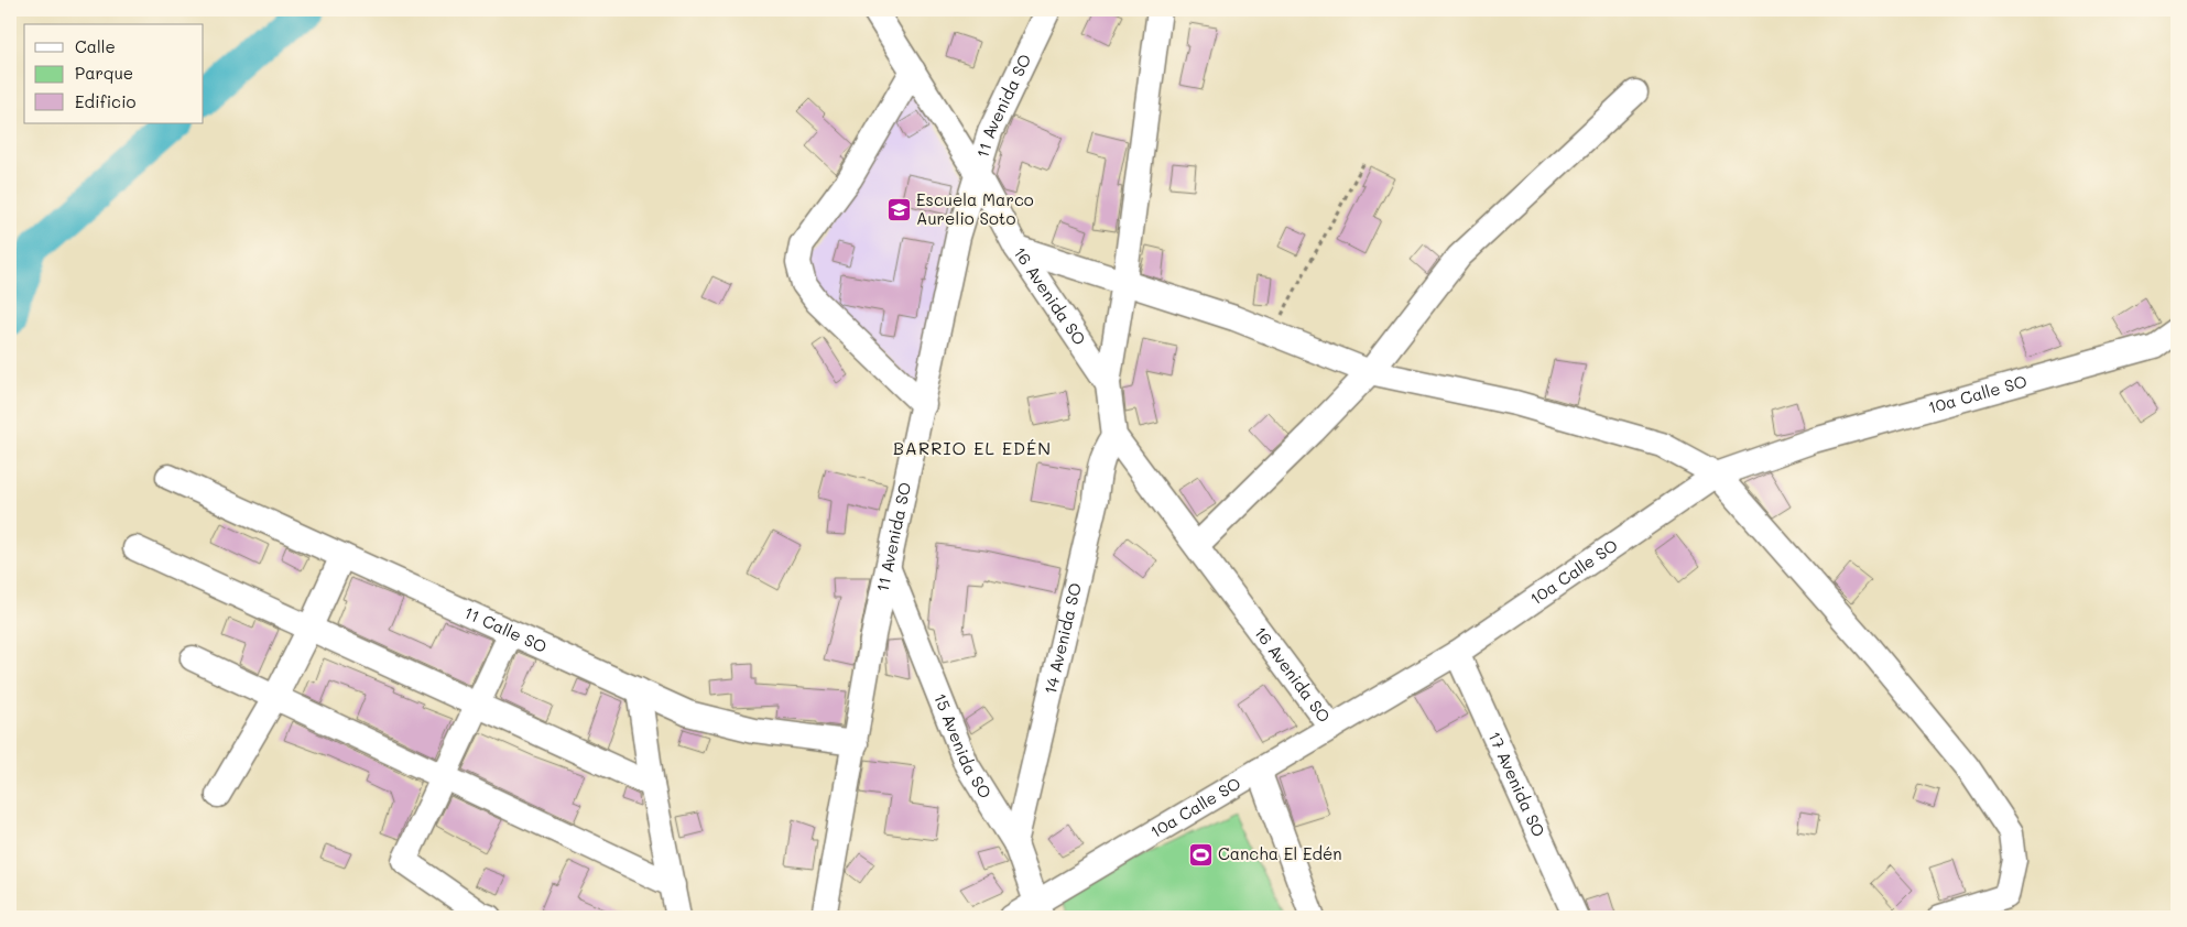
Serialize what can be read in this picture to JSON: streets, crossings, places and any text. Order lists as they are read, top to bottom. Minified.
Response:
{"streets":{"street":["11 Avenida SO","16 Avenida SO","10a Calle SO","11 Calle SO","14 Avenida SO","15 Avenida SO","17 Avenida SO"]},"crossings":[["11 Avenida SO","16 Avenida SO"],["11 Avenida SO","11 Calle SO"],["11 Avenida SO","15 Avenida SO"],["16 Avenida SO","10a Calle SO"],["16 Avenida SO","14 Avenida SO"],["10a Calle SO","15 Avenida SO"],["10a Calle SO","17 Avenida SO"],["14 Avenida SO","15 Avenida SO"]],"districts":["BARRIO EL EDÉN"],"places":{"school or university":["Escuela Marco Aurelio Soto"],"sports":["Cancha El Edén"]},"legend":["Calle","Parque","Edificio"]}
